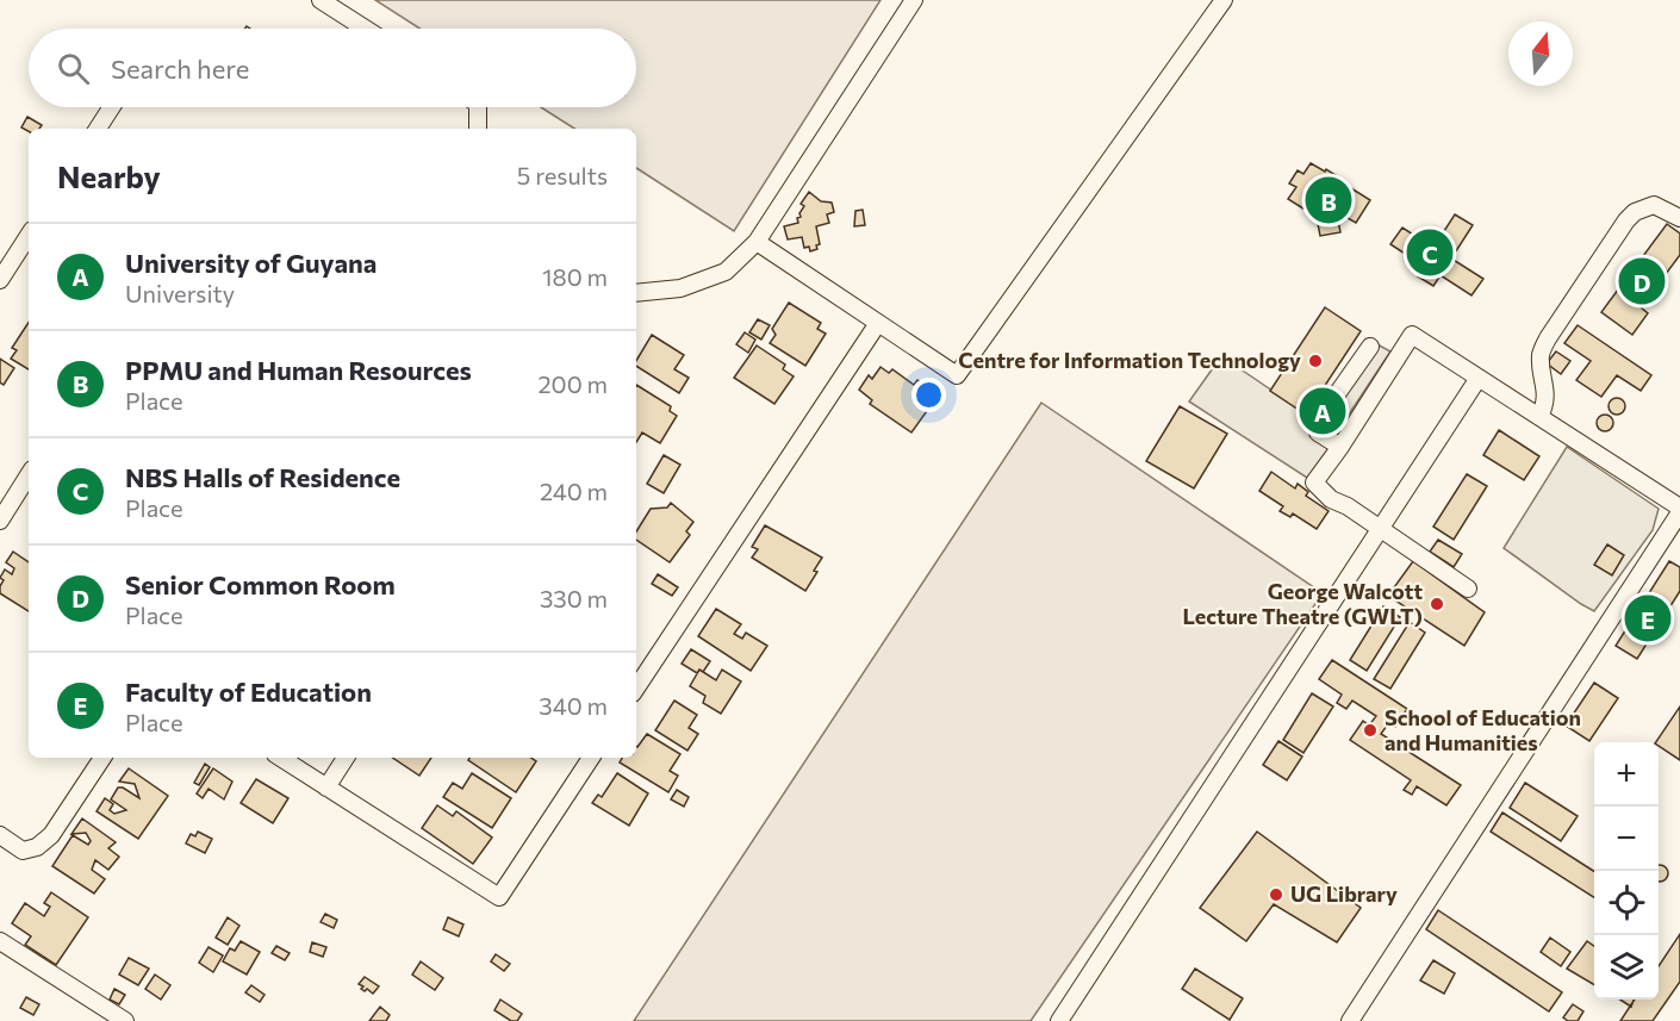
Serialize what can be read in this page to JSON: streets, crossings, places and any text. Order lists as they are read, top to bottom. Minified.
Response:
{"places":["Centre for Information Technology","George Walcott Lecture Theatre (GWLT)","School of Education and Humanities","UG Library"],"north":"top","page":{"search":"Search here","heading":["Nearby","5 results"],"pins":["B","C","D","A","E"],"list":[{"mark":"A","name":"University of Guyana","note":"University","value":"180 m"},{"mark":"B","name":"PPMU and Human Resources","note":"Place","value":"200 m"},{"mark":"C","name":"NBS Halls of Residence","note":"Place","value":"240 m"},{"mark":"D","name":"Senior Common Room","note":"Place","value":"330 m"},{"mark":"E","name":"Faculty of Education","note":"Place","value":"340 m"}],"map_buttons":["+","−"]}}
